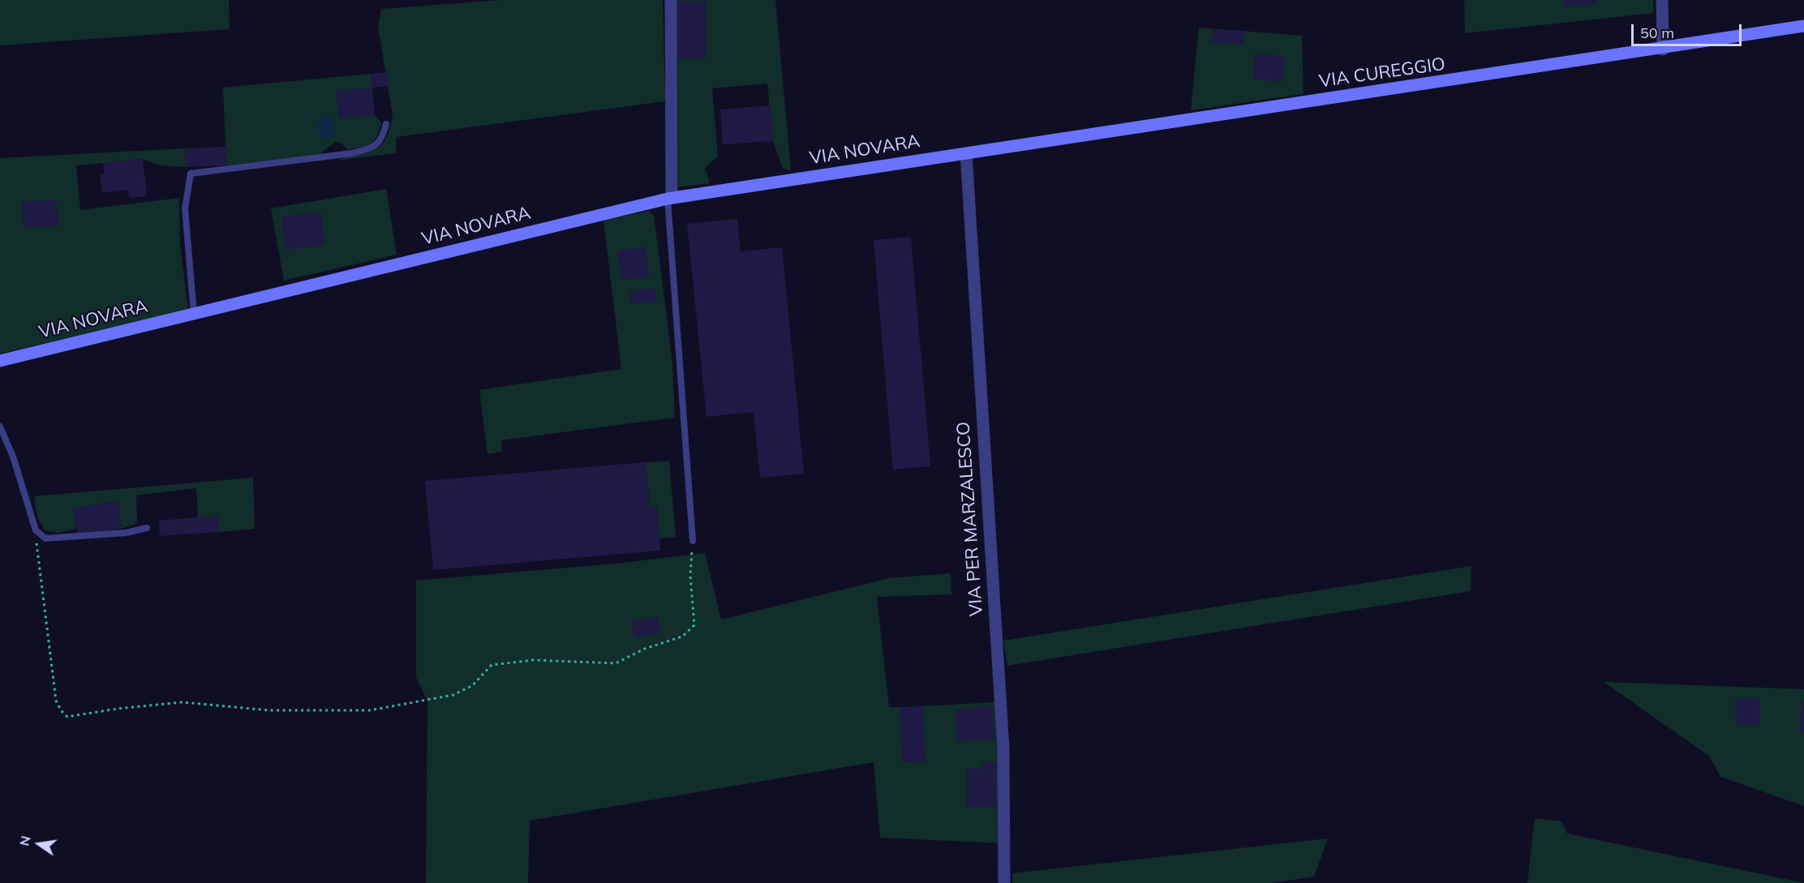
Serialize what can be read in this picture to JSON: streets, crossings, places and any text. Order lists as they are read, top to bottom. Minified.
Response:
{"streets":{"main road":["VIA CUREGGIO","VIA NOVARA"],"street":["VIA PER MARZALESCO"]},"crossings":[["VIA CUREGGIO","VIA NOVARA"],["VIA CUREGGIO","VIA PER MARZALESCO"],["VIA NOVARA","VIA PER MARZALESCO"]],"scale_bar":"50 m","north":"left"}
